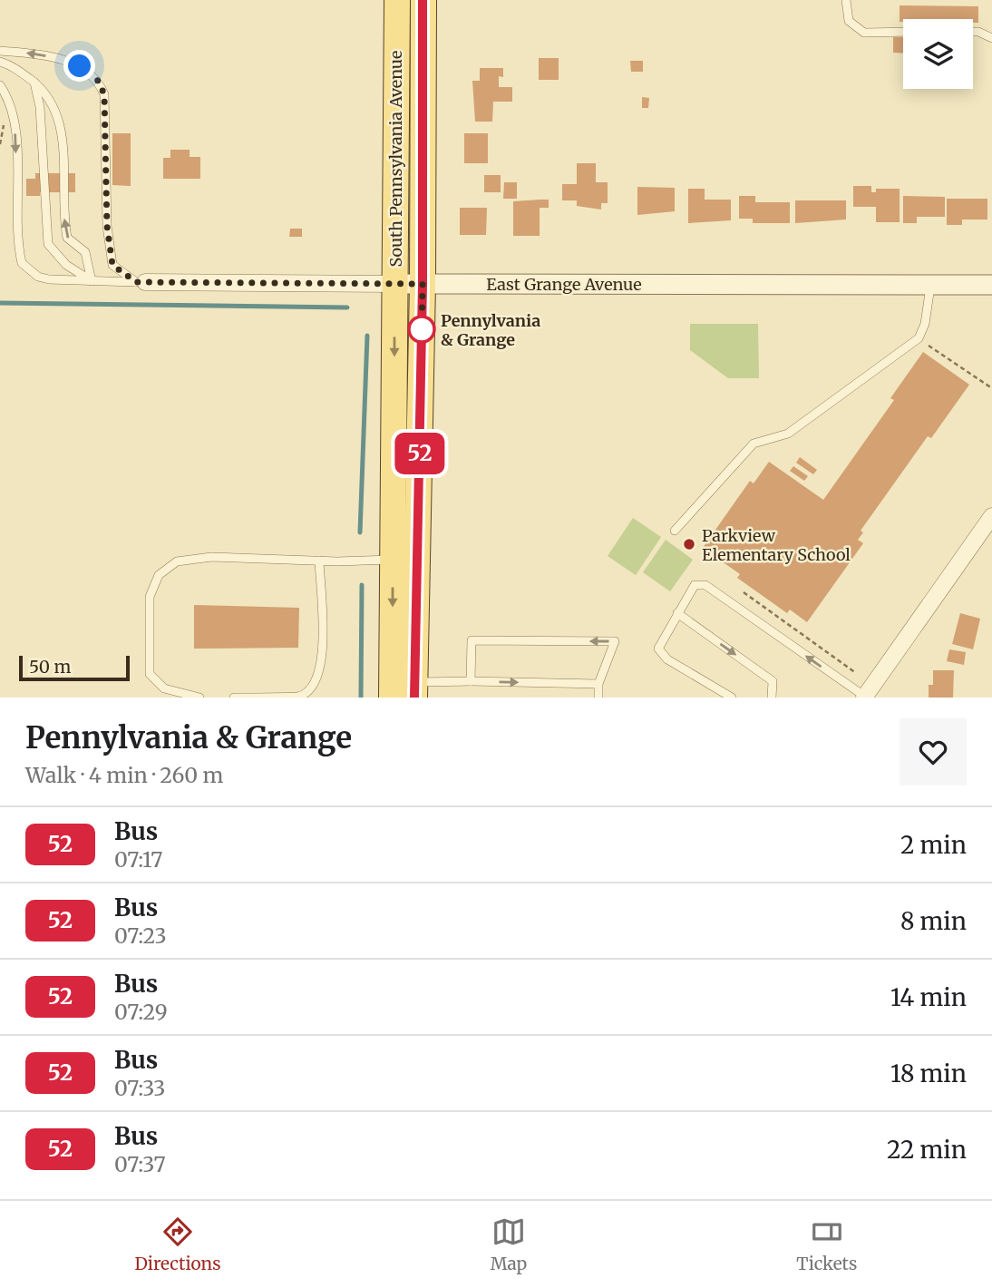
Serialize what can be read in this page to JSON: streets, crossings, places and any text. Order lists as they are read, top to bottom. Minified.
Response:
{"streets":{"main road":["South Pennsylvania Avenue"],"street":["East Grange Avenue"]},"crossings":[["South Pennsylvania Avenue","East Grange Avenue"]],"places":["Pennylvania & Grange","Parkview Elementary School"],"lines":["bus line 52"],"scale_bar":"50 m","page":{"on_map":"52","scale":"50 m","heading":["Pennylvania & Grange","Walk · 4 min · 260 m"],"list":[{"mark":"52","name":"Bus","note":"07:17","value":"2 min"},{"mark":"52","name":"Bus","note":"07:23","value":"8 min"},{"mark":"52","name":"Bus","note":"07:29","value":"14 min"},{"mark":"52","name":"Bus","note":"07:33","value":"18 min"},{"mark":"52","name":"Bus","note":"07:37","value":"22 min"}],"tabs":["Directions","Map","Tickets"]}}
